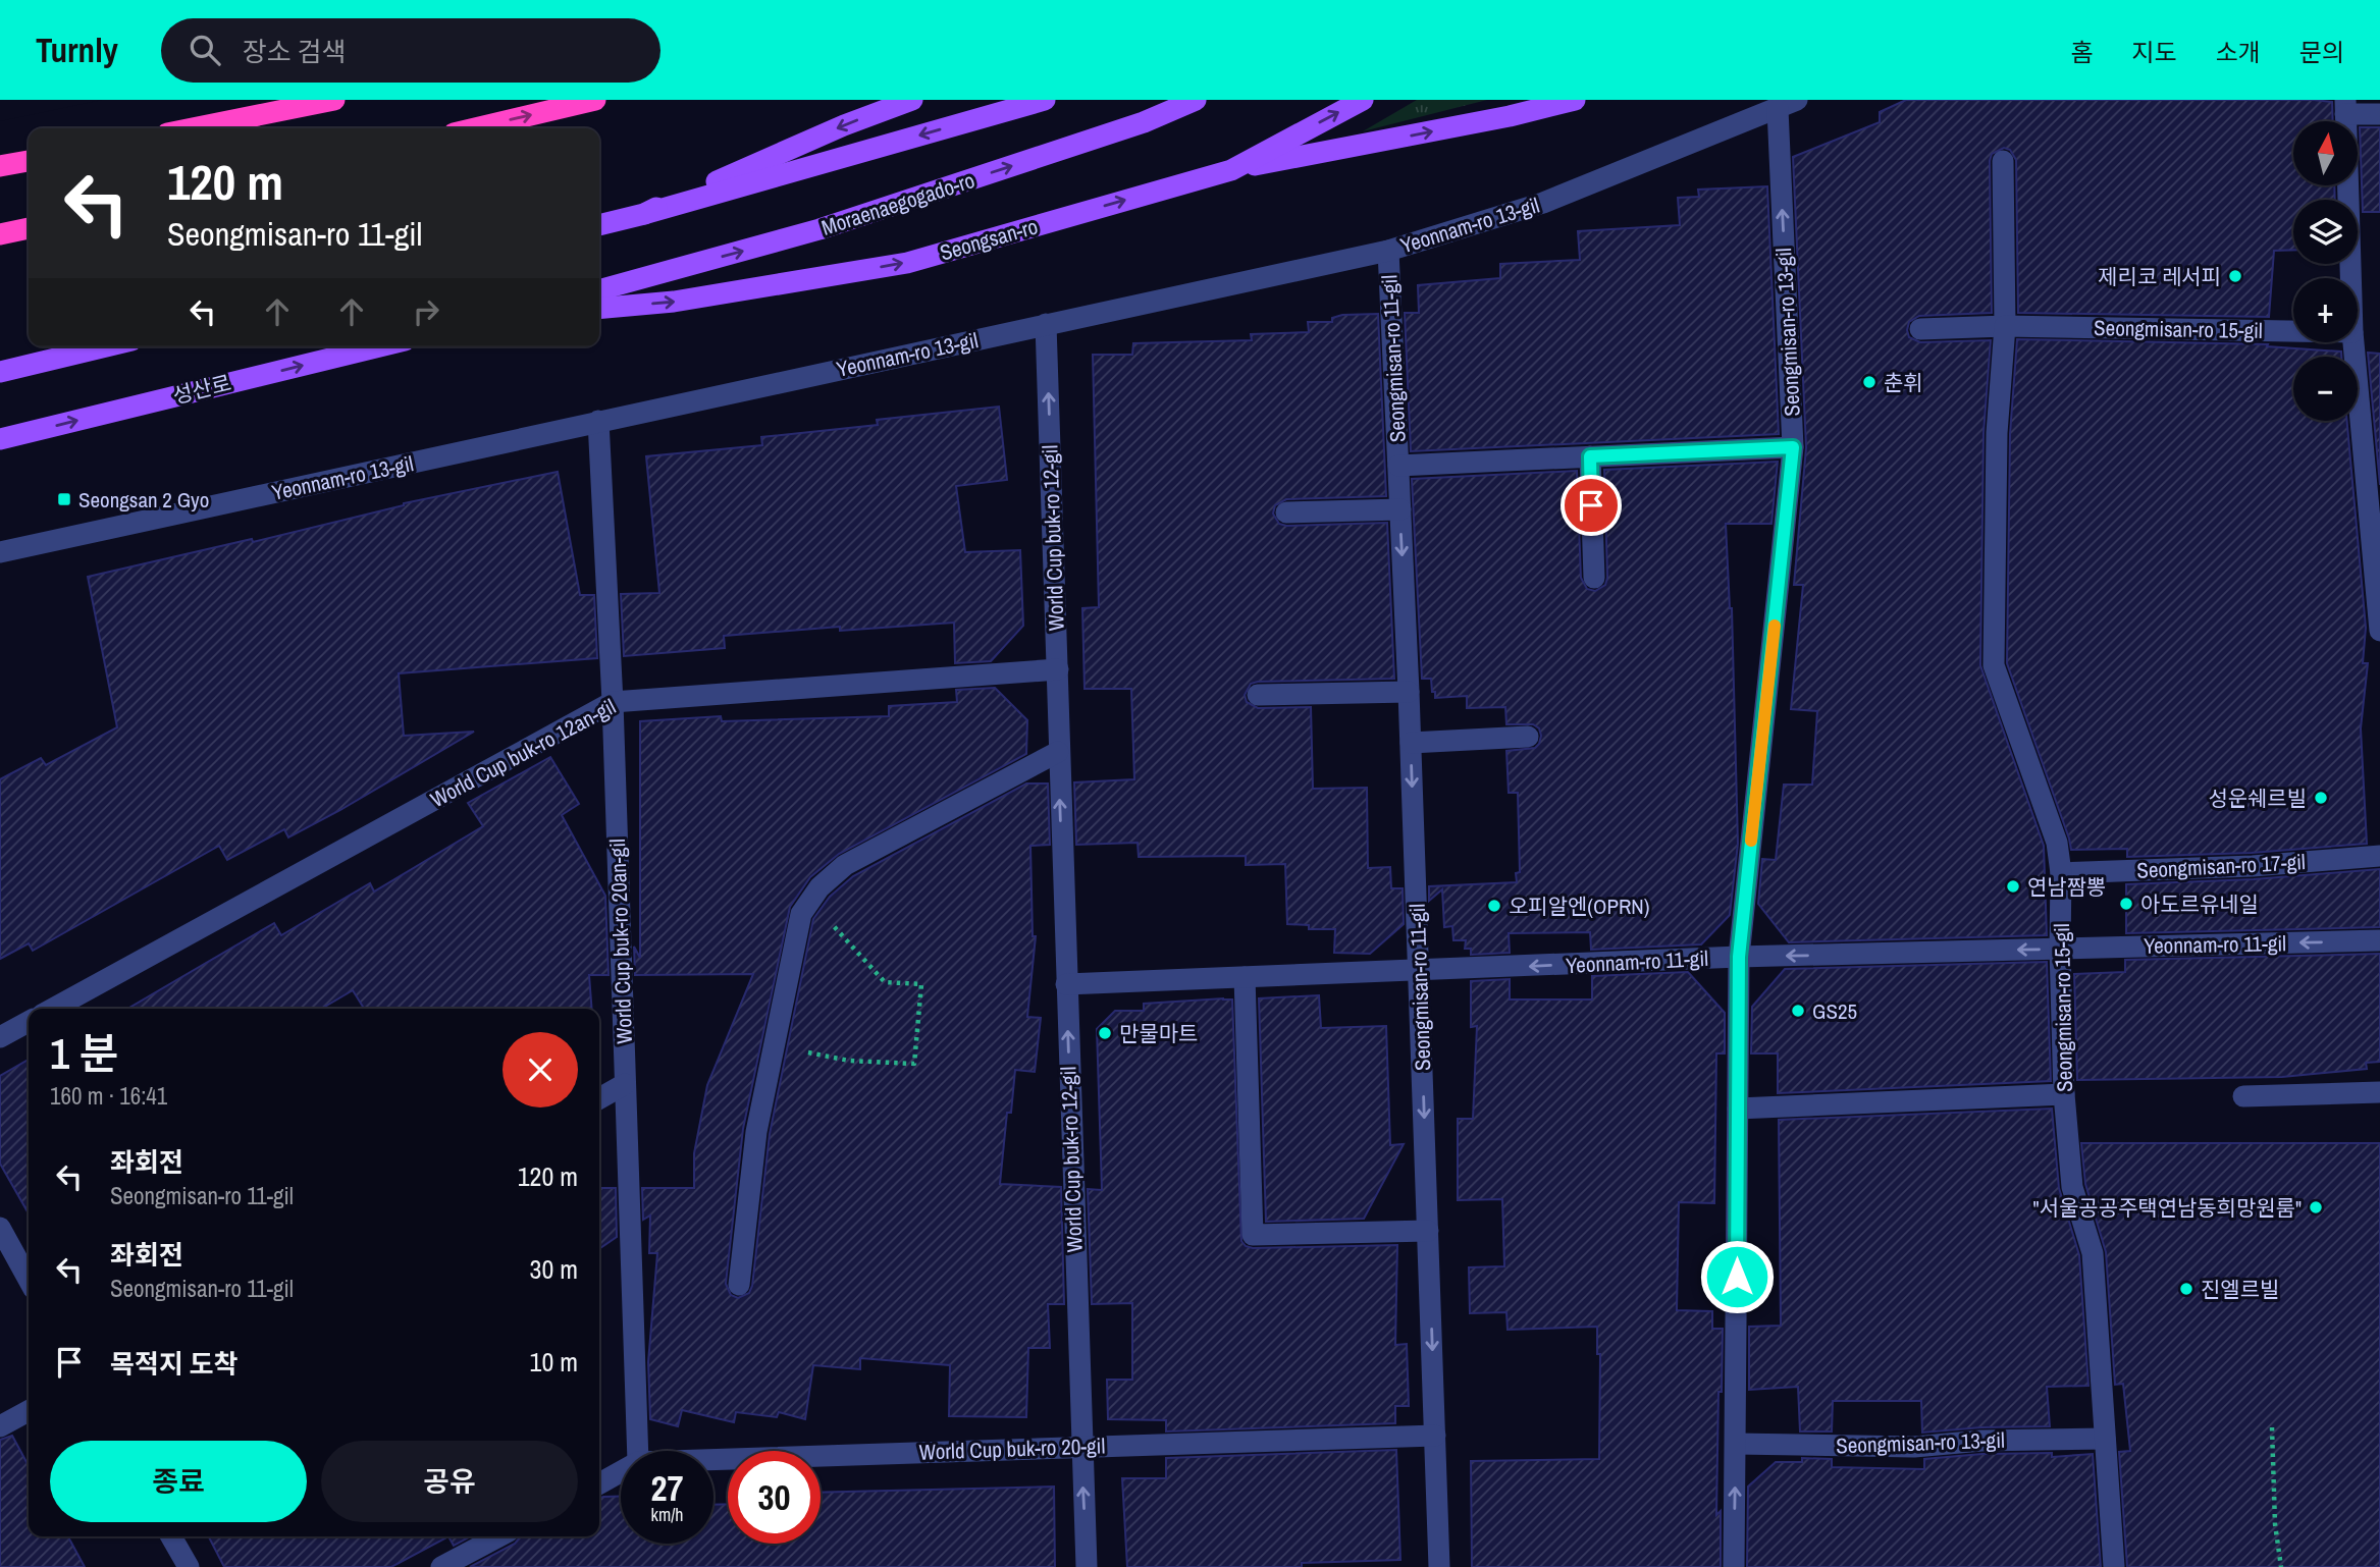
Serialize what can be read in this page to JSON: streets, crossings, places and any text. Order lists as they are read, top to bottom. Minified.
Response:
{"streets":{"main road":["Moraenaegogado-ro","Seongsan-ro","성산로"],"street":["Yeonnam-ro 13-gil","Seongmisan-ro 15-gil","Seongmisan-ro 13-gil","Seongmisan-ro 11-gil","World Cup buk-ro 12-gil","World Cup buk-ro 12an-gil","Seongmisan-ro 17-gil","World Cup buk-ro 20an-gil","Yeonnam-ro 11-gil","World Cup buk-ro 20-gil"]},"crossings":[["Yeonnam-ro 13-gil","Seongmisan-ro 13-gil"],["Yeonnam-ro 13-gil","Seongmisan-ro 11-gil"],["Yeonnam-ro 13-gil","World Cup buk-ro 12-gil"],["Yeonnam-ro 13-gil","World Cup buk-ro 20an-gil"],["Seongmisan-ro 15-gil","Seongmisan-ro 13-gil"],["Seongmisan-ro 15-gil","Seongmisan-ro 17-gil"],["Seongmisan-ro 15-gil","Yeonnam-ro 11-gil"],["Seongmisan-ro 13-gil","Seongmisan-ro 11-gil"],["Seongmisan-ro 13-gil","Yeonnam-ro 11-gil"],["Seongmisan-ro 11-gil","Yeonnam-ro 11-gil"],["Seongmisan-ro 11-gil","World Cup buk-ro 20-gil"],["World Cup buk-ro 12-gil","World Cup buk-ro 12an-gil"],["World Cup buk-ro 12-gil","Yeonnam-ro 11-gil"],["World Cup buk-ro 12-gil","World Cup buk-ro 20-gil"],["World Cup buk-ro 12an-gil","World Cup buk-ro 20an-gil"]],"one_way":["Seongmisan-ro 11-gil","성산로","World Cup buk-ro 12-gil"],"places":{"other":["제리코 레서피","춘휘","성운쉐르빌","연남짬뽕","아도르유네일","오피알엔(OPRN)","GS25","만물마트","\"서울공공주택연남동희망원룸\"","진엘르빌"],"transit":["Seongsan 2 Gyo"]},"north":"top","page":{"header":"Turnly","search":"장소 검색","nav":["홈","지도","소개","문의"],"map_buttons":["+","−"],"turn":["120 m","Seongmisan-ro 11-gil"],"heading":["1 분","160 m · 16:41"],"list":[{"name":"좌회전","note":"Seongmisan-ro 11-gil","value":"120 m"},{"name":"좌회전","note":"Seongmisan-ro 11-gil","value":"30 m"},{"name":"목적지 도착","value":"10 m"}],"buttons":["종료","공유"],"speed":"27 km/h","limit":"30"}}
